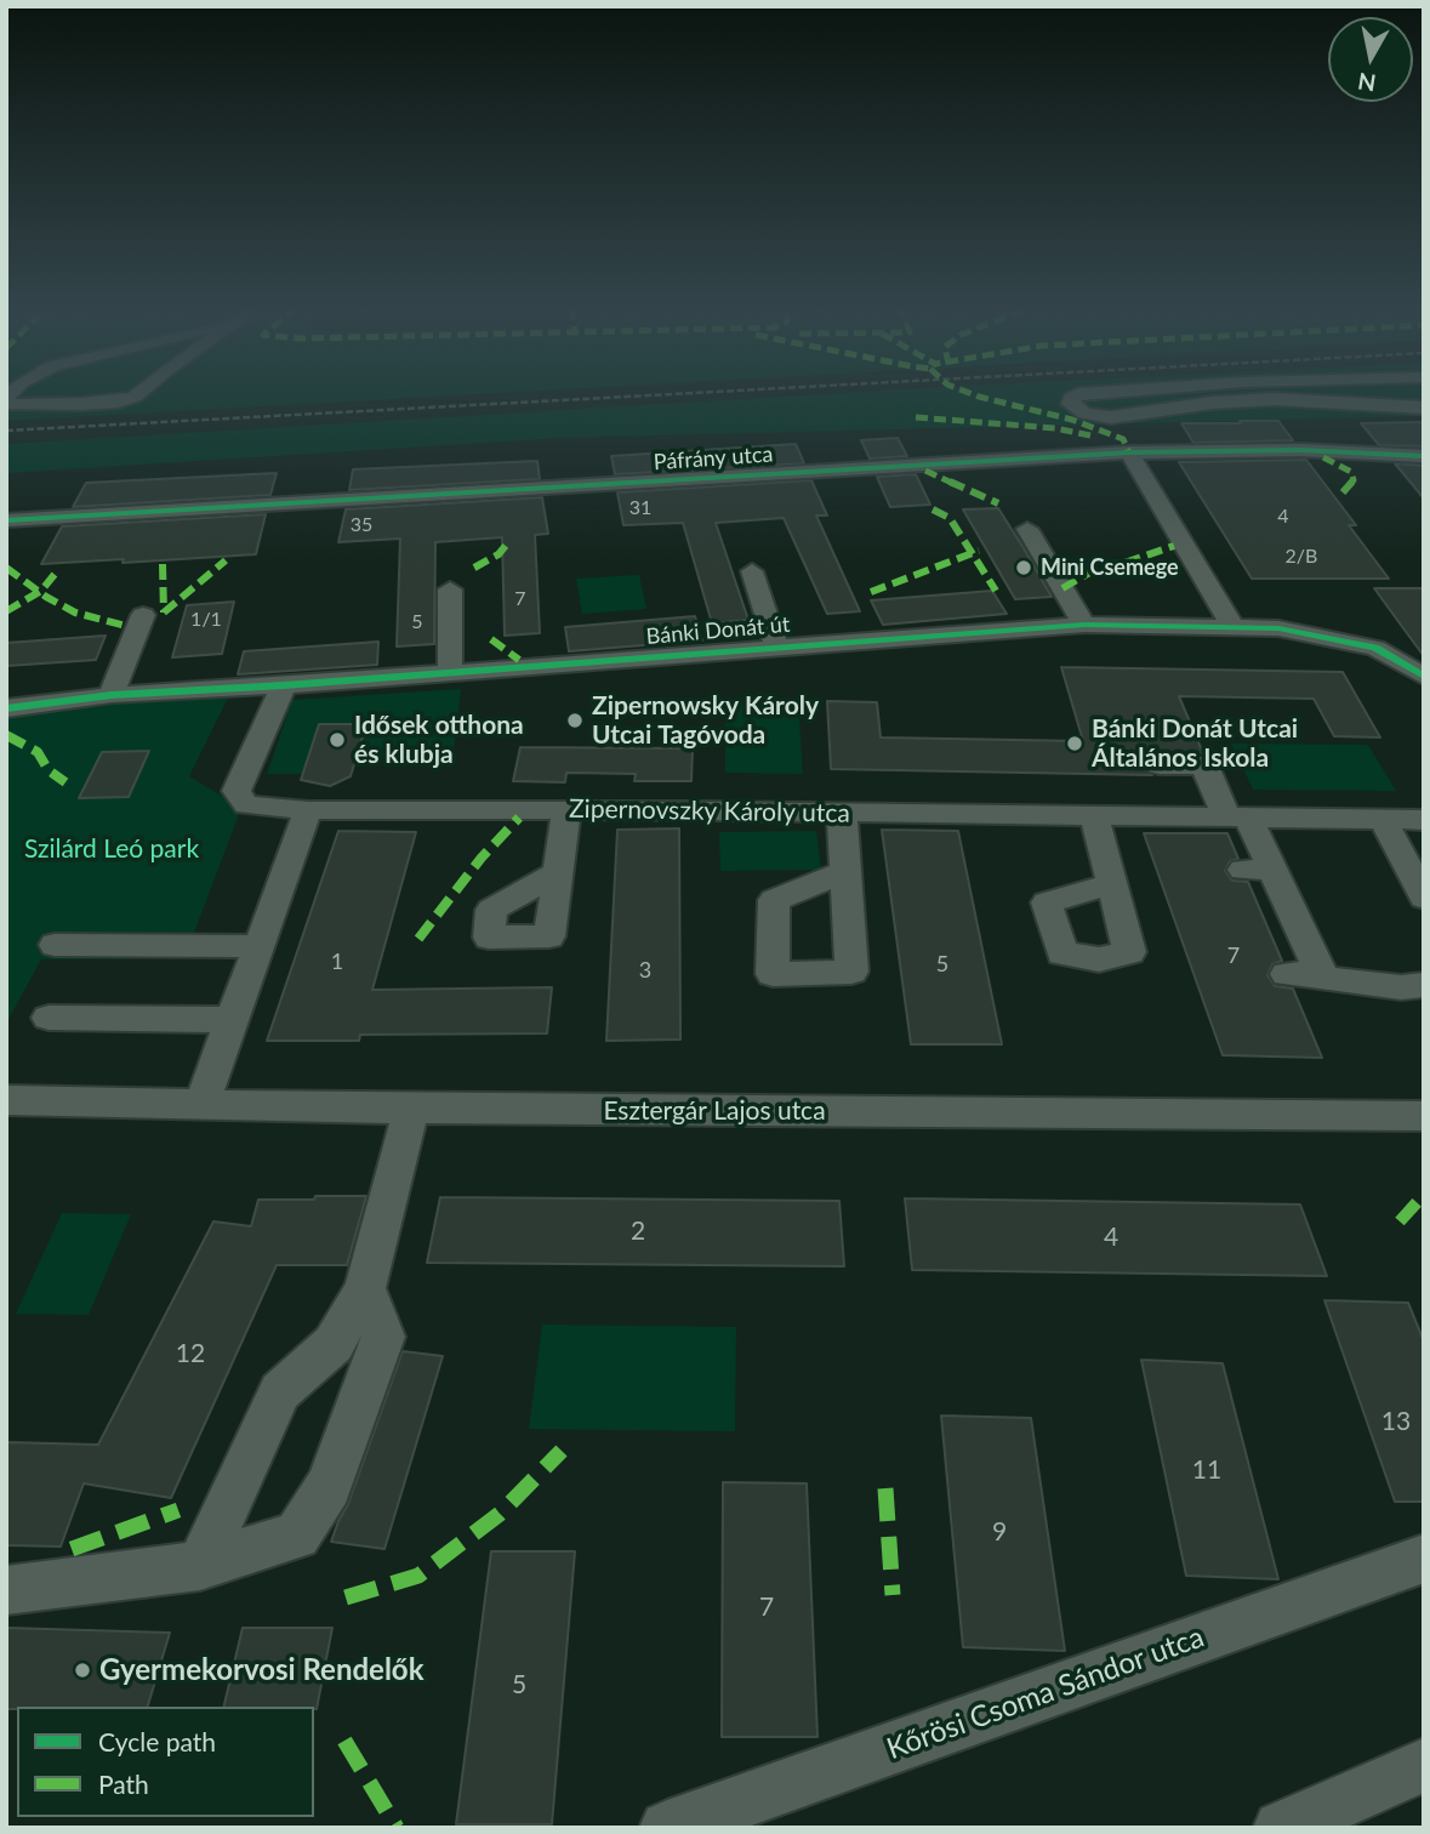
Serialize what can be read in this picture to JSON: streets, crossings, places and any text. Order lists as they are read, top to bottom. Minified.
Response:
{"streets":{"street":["Páfrány utca","Bánki Donát út","Zipernovszky Károly utca","Esztergár Lajos utca","Kőrösi Csoma Sándor utca"]},"crossings":[["Bánki Donát út","Zipernovszky Károly utca"]],"parks":["Szilárd Leó park"],"places":["Mini Csemege","Zipernowsky Károly Utcai Tagóvoda","Idősek otthona és klubja","Bánki Donát Utcai Általános Iskola","Gyermekorvosi Rendelők"],"house_numbers":["31","4","35","2/B","7","1/1","5","7","1","5","3","2","4","12","13","11","9","7","5"],"legend":["Cycle path","Path"],"north":"bottom"}
